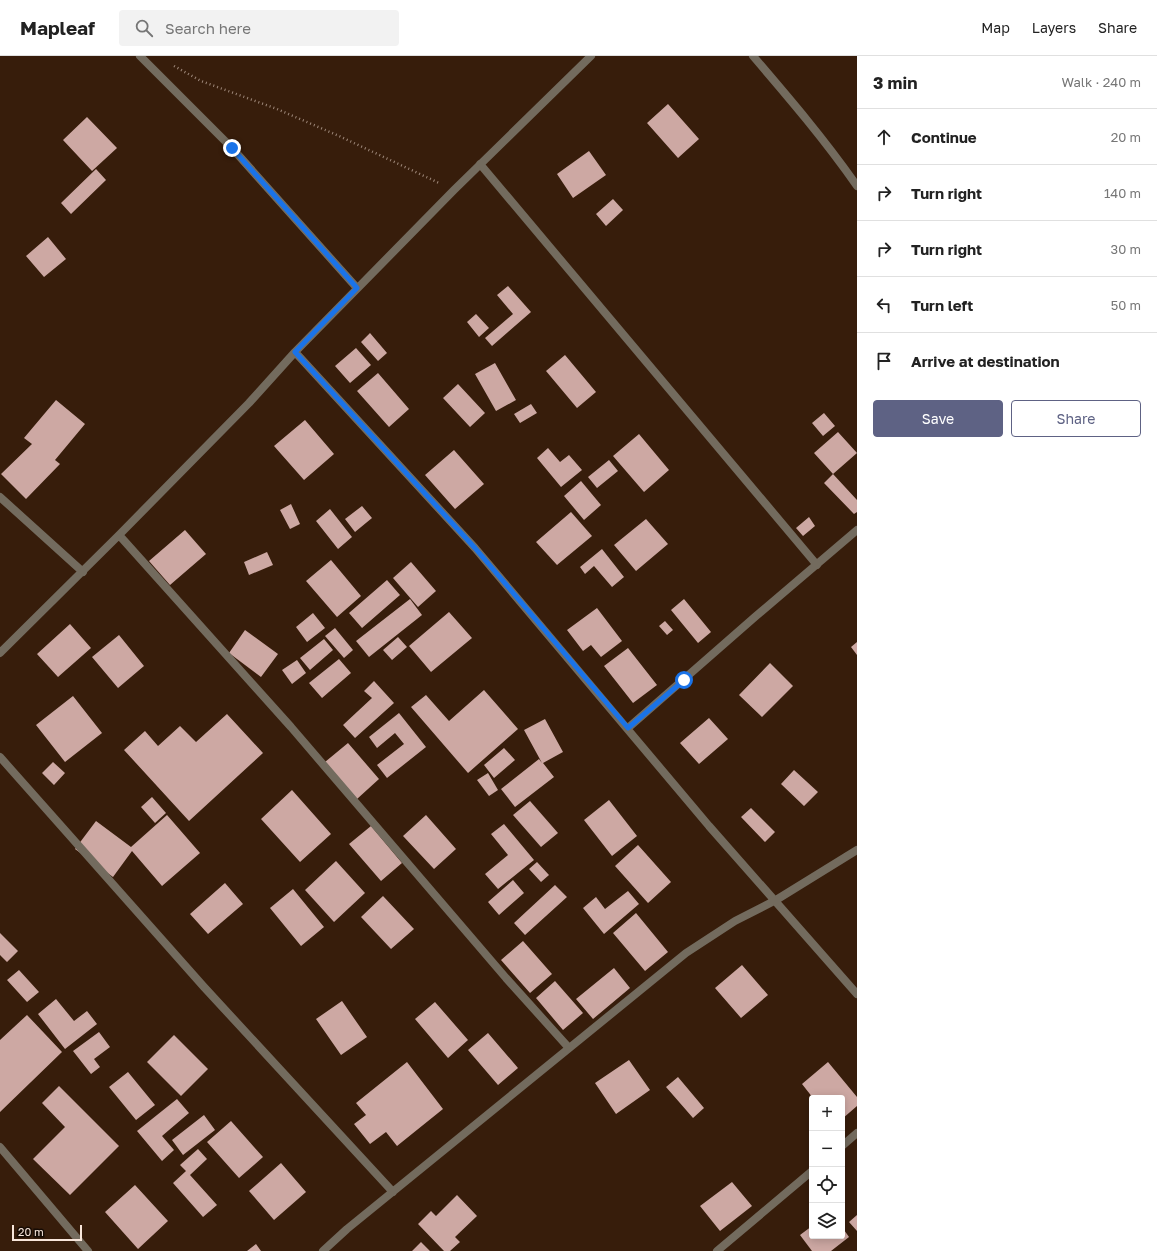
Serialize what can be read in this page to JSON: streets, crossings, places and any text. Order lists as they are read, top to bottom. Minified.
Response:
{"scale_bar":"20 m","page":{"header":"Mapleaf","search":"Search here","nav":["Map","Layers","Share"],"heading":["3 min","Walk · 240 m"],"list":[["Continue","20 m"],["Turn right","140 m"],["Turn right","30 m"],["Turn left","50 m"],"Arrive at destination"],"buttons":["Save","Share"],"map_buttons":["+","−"],"scale":"20 m"}}
